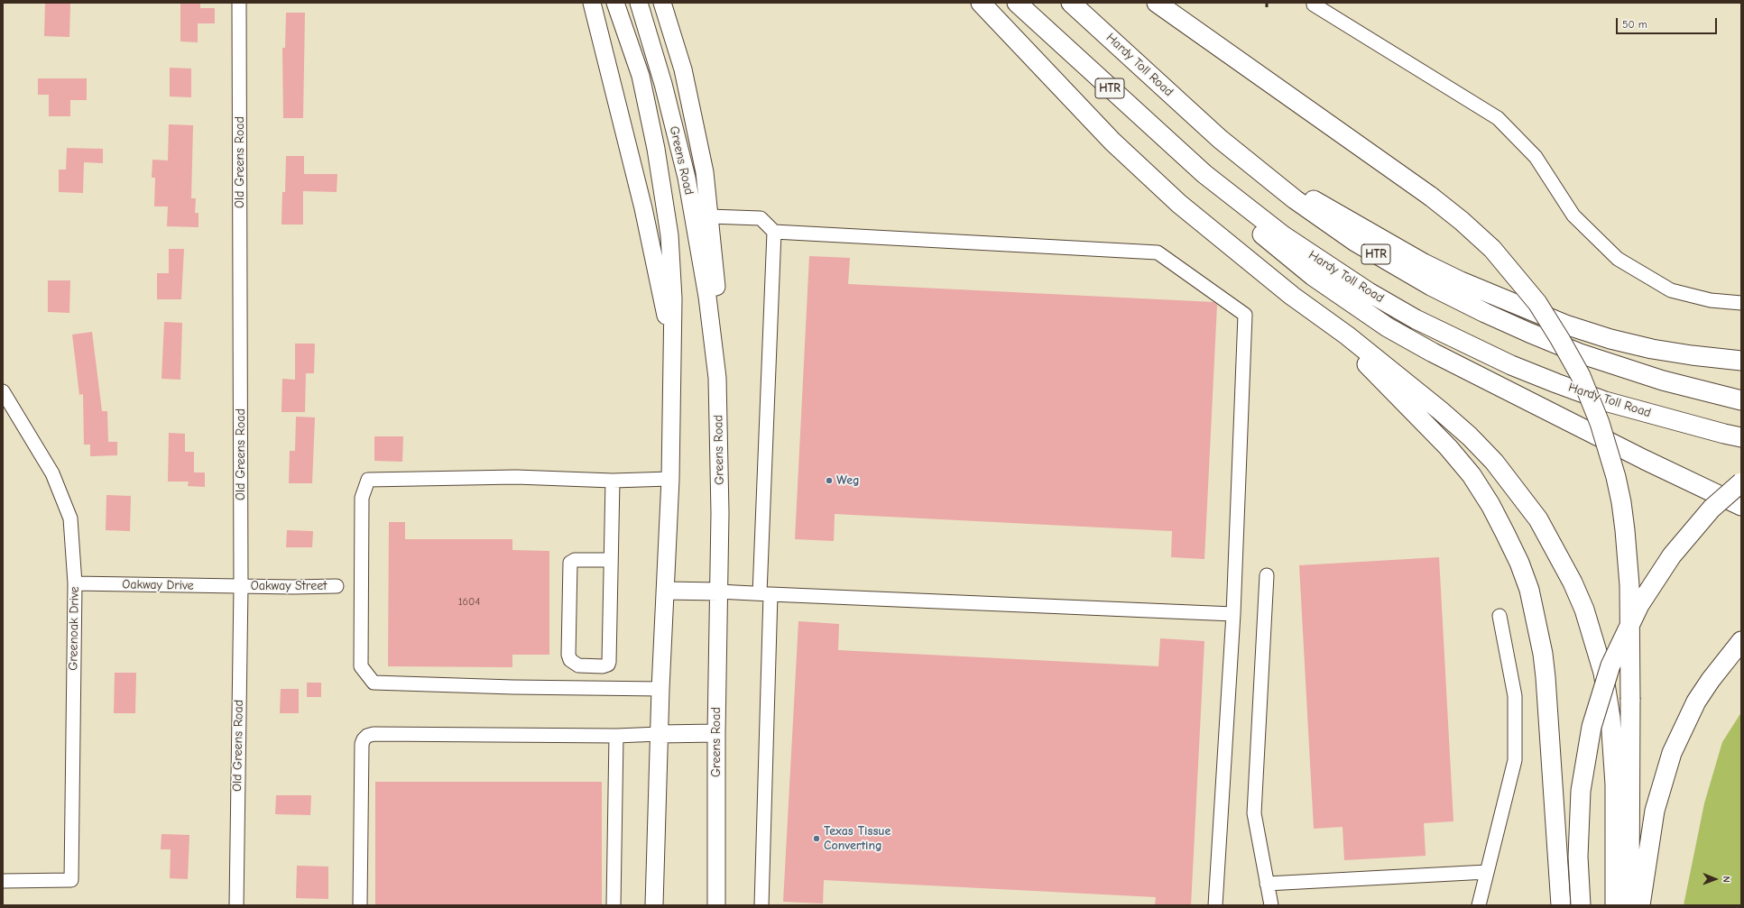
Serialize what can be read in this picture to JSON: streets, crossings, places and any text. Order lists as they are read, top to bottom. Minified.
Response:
{"streets":{"highway":["Hardy Toll Road","HTR"],"main road":["Greens Road"],"street":["Old Greens Road","Oakway Drive","Oakway Street","Greenoak Drive"]},"crossings":[["Old Greens Road","Oakway Drive"],["Old Greens Road","Oakway Street"],["Oakway Drive","Oakway Street"],["Oakway Drive","Greenoak Drive"]],"places":["Weg","Texas Tissue Converting"],"house_numbers":["1604"],"scale_bar":"50 m","north":"right"}
